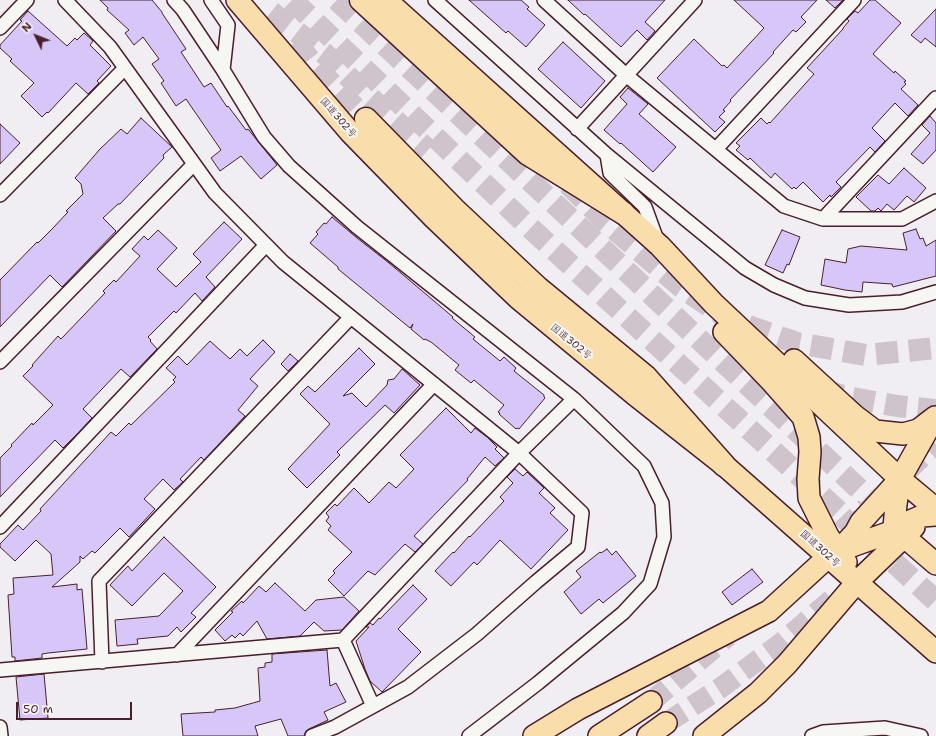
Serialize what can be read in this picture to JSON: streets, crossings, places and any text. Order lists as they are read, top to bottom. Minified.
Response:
{"streets":{"highway":["国道302号"]},"scale_bar":"50 m","north":"top left"}
